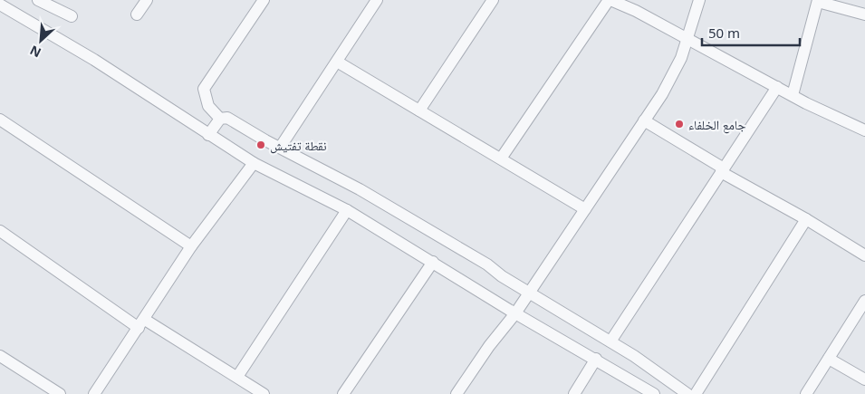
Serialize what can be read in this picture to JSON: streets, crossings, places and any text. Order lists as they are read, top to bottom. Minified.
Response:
{"places":["جامع الخلفاء","نقطة تفتيش"],"scale_bar":"50 m","north":"bottom left"}
